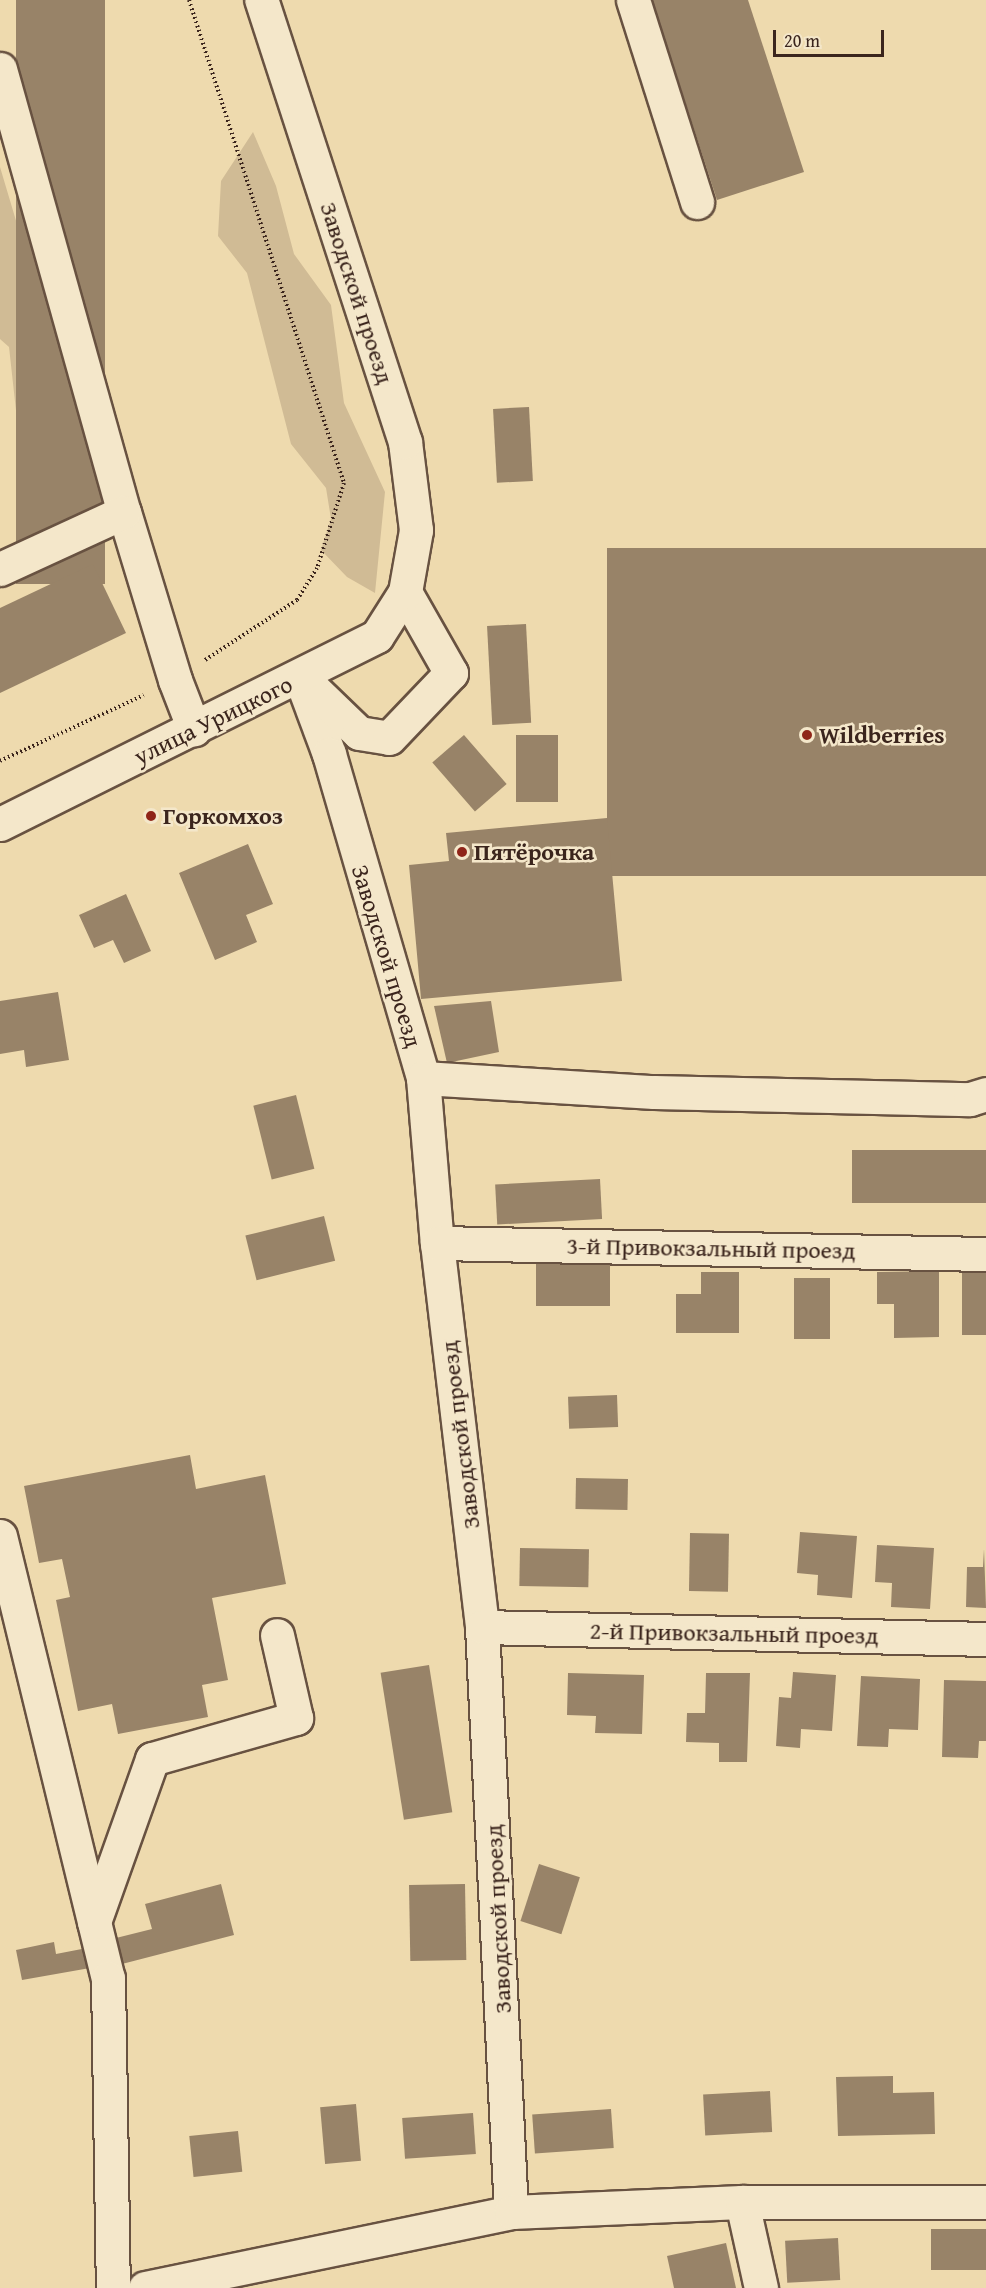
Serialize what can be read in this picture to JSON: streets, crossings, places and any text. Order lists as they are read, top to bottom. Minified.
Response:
{"streets":{"street":["Заводской проезд","улица Урицкого","3-й Привокзальный проезд","2-й Привокзальный проезд"]},"crossings":[["Заводской проезд","улица Урицкого"],["Заводской проезд","3-й Привокзальный проезд"],["Заводской проезд","2-й Привокзальный проезд"]],"places":["Wildberries","Горкомхоз","Пятёрочка"],"scale_bar":"20 m"}
